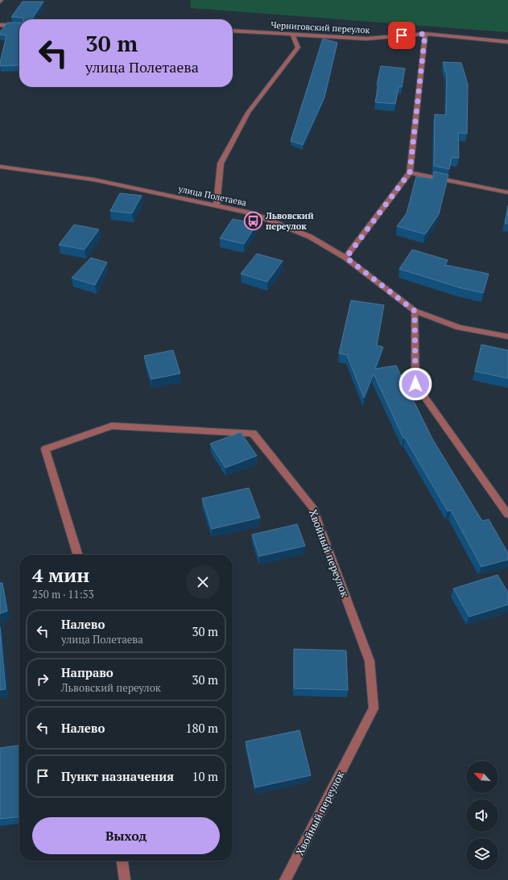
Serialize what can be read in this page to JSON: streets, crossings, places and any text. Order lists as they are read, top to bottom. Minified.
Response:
{"streets":{"street":["Черниговский переулок","улица Полетаева","Хвойный переулок"]},"places":{"bus stop":["Львовский переулок"]},"north":"top left","page":{"turn":["30 m","улица Полетаева"],"heading":["4 мин","250 m · 11:53"],"list":[{"name":"Налево","note":"улица Полетаева","value":"30 m"},{"name":"Направо","note":"Львовский переулок","value":"30 m"},{"name":"Налево","value":"180 m"},{"name":"Пункт назначения","value":"10 m"}],"buttons":"Выход"}}
